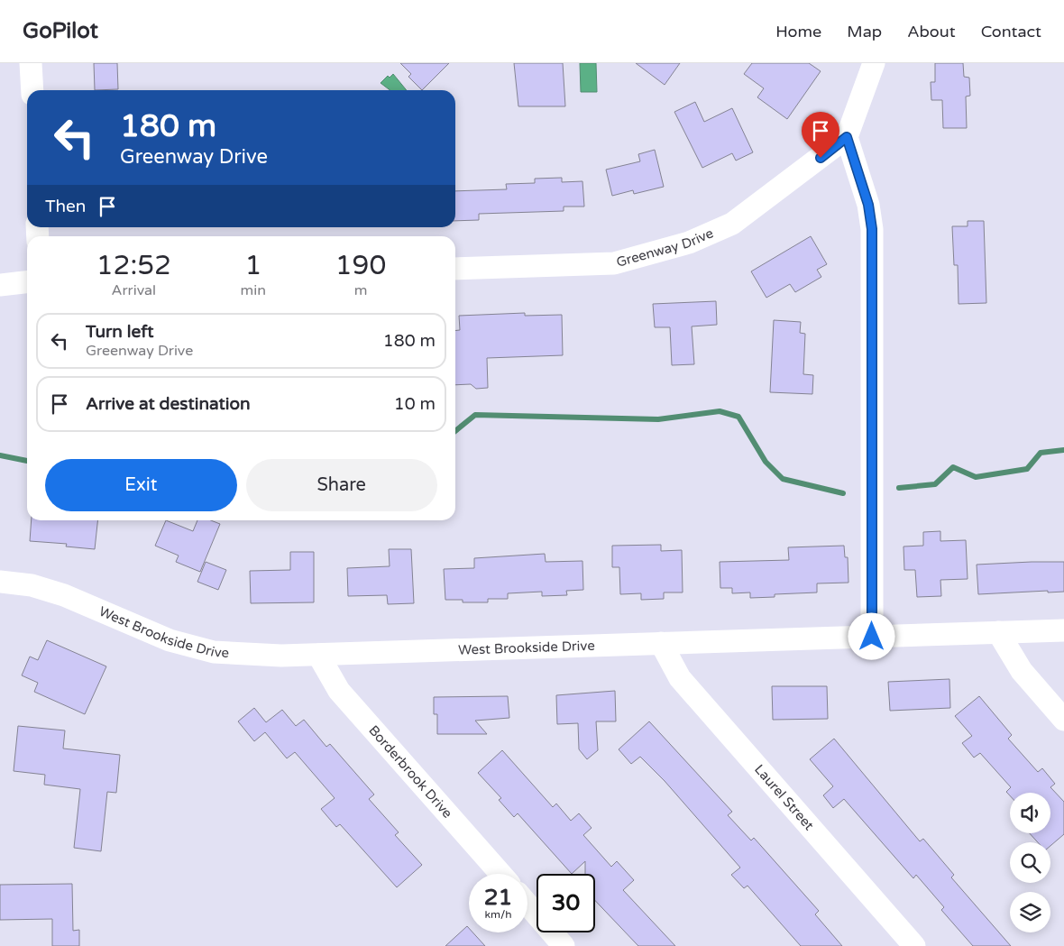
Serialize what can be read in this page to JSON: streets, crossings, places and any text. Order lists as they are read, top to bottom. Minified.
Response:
{"streets":{"street":["Greenway Drive","West Brookside Drive","Borderbrook Drive","Laurel Street"]},"crossings":[["West Brookside Drive","Borderbrook Drive"],["West Brookside Drive","Laurel Street"]],"page":{"header":"GoPilot","nav":["Home","Map","About","Contact"],"turn":["180 m","Greenway Drive"],"then":"Then","eta":["12:52","Arrival","1","min","190","m"],"list":[{"name":"Turn left","note":"Greenway Drive","value":"180 m"},{"name":"Arrive at destination","value":"10 m"}],"buttons":["Exit","Share"],"speed":"21 km/h","limit":"30"}}
